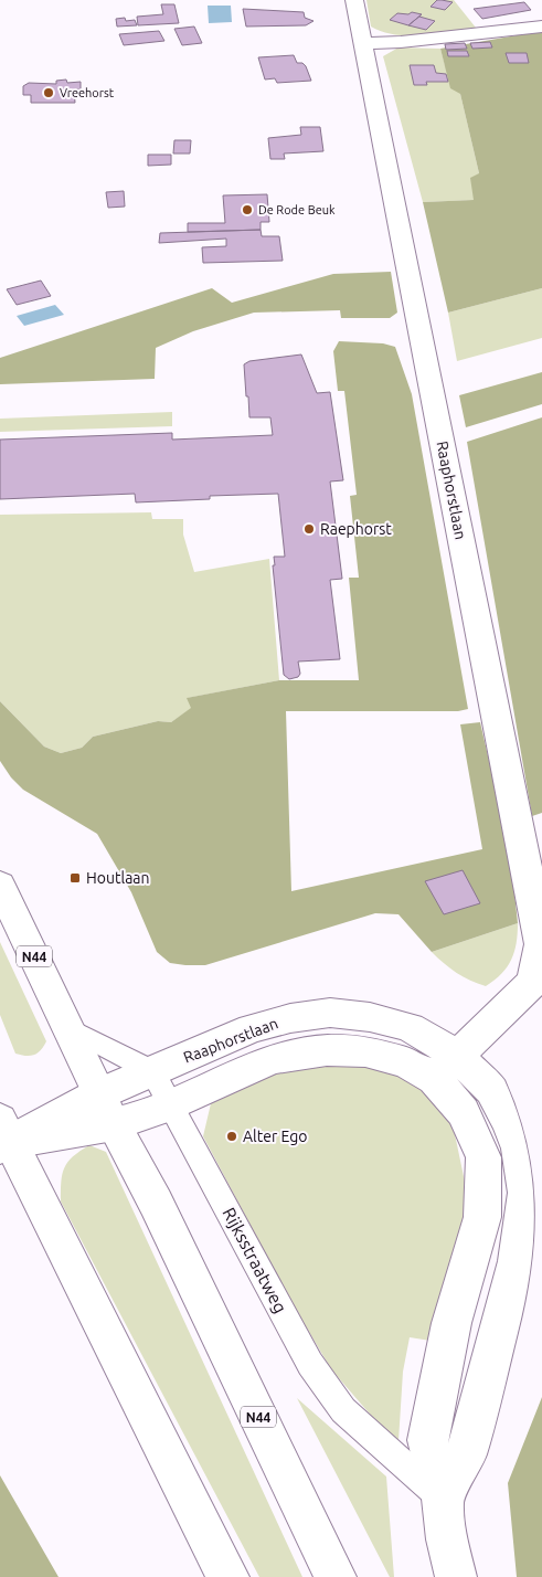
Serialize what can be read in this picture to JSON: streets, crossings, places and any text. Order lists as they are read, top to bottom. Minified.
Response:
{"streets":{"street":["Raaphorstlaan","N44"],"lane":["Rijksstraatweg"]},"crossings":[["Raaphorstlaan","N44"],["Raaphorstlaan","Rijksstraatweg"]],"places":{"other":["Vreehorst","De Rode Beuk","Raephorst","Alter Ego"],"transit":["Houtlaan"]}}
